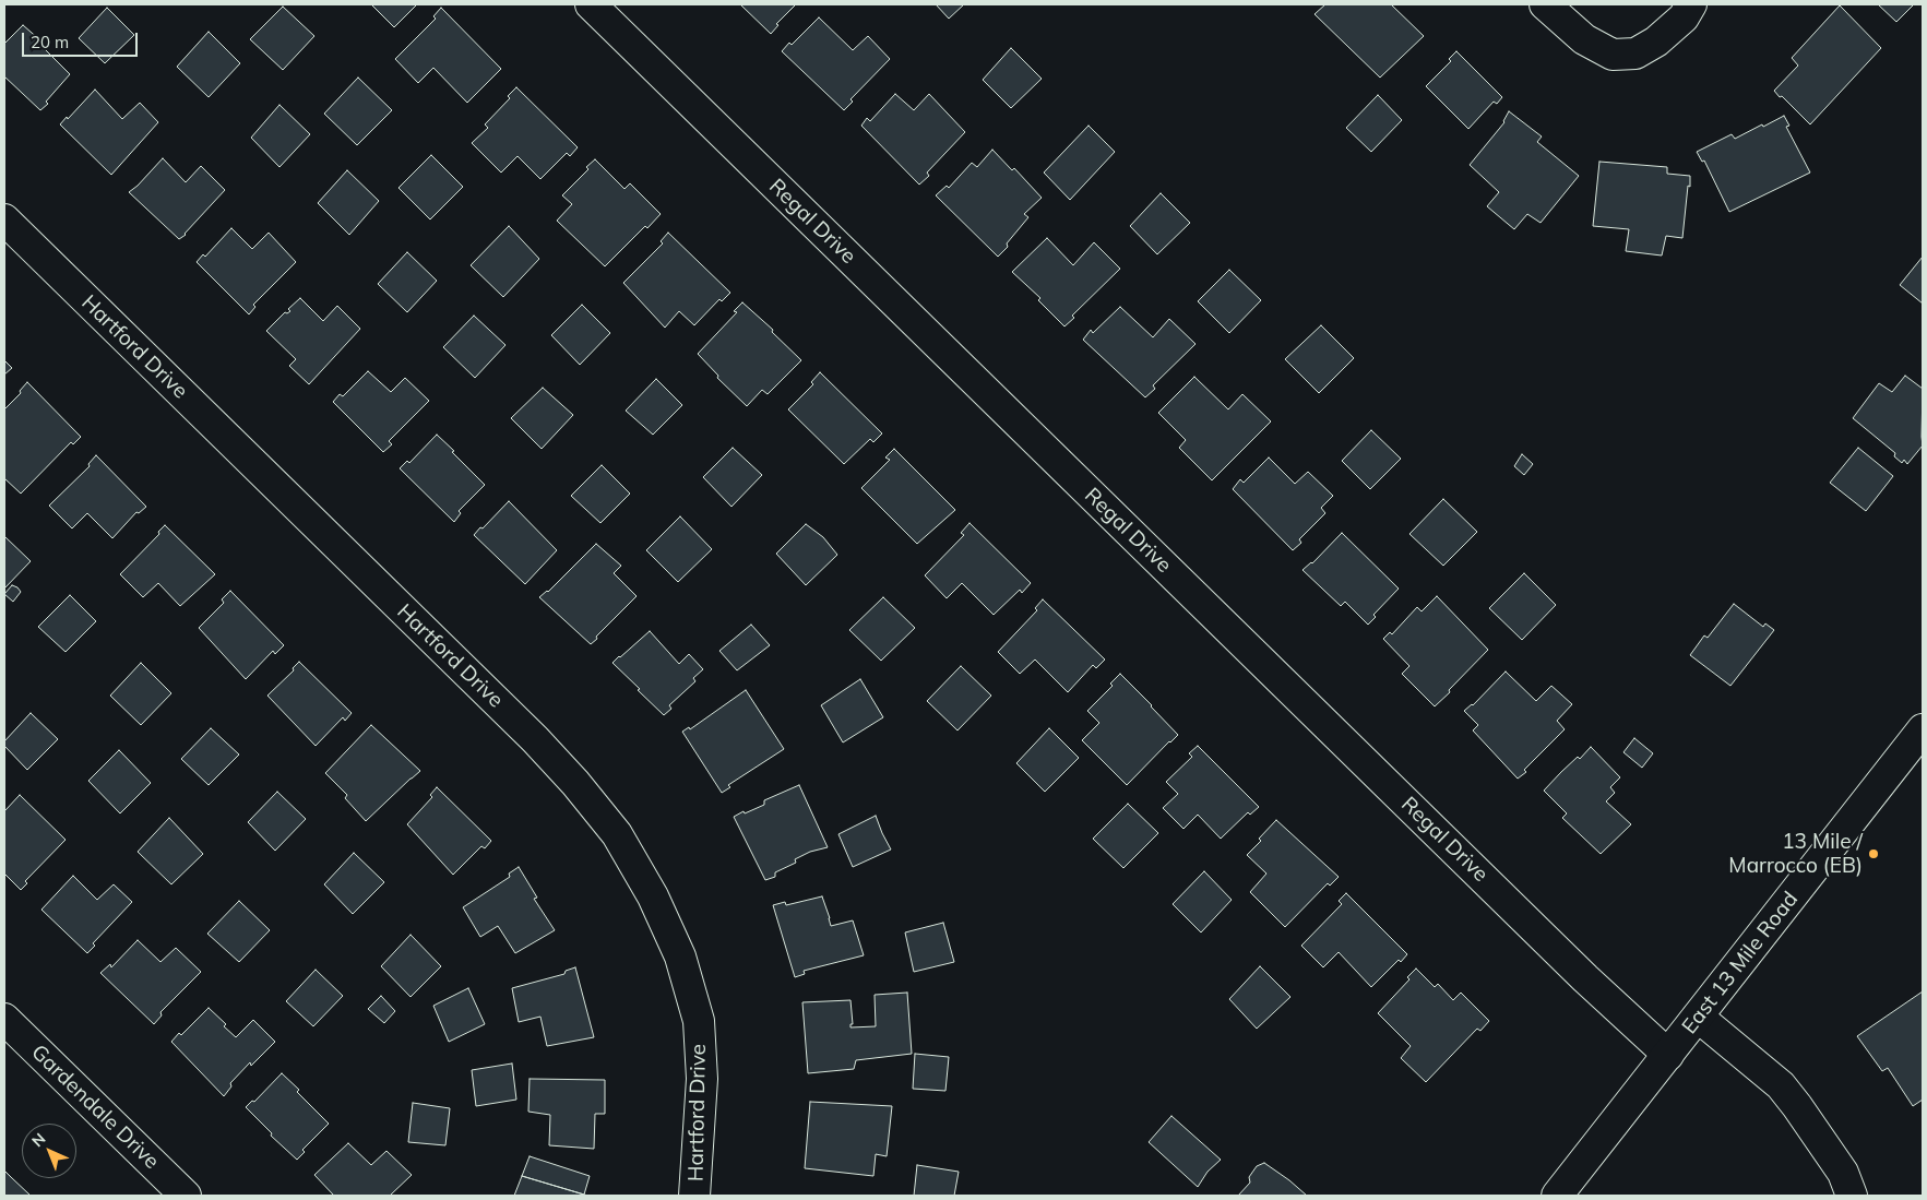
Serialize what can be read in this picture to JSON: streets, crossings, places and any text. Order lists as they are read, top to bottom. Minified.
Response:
{"streets":{"street":["Regal Drive","Hartford Drive","East 13 Mile Road","Gardendale Drive"]},"crossings":[["Regal Drive","East 13 Mile Road"]],"places":["13 Mile / Marrocco (EB)"],"scale_bar":"20 m","north":"top left"}
